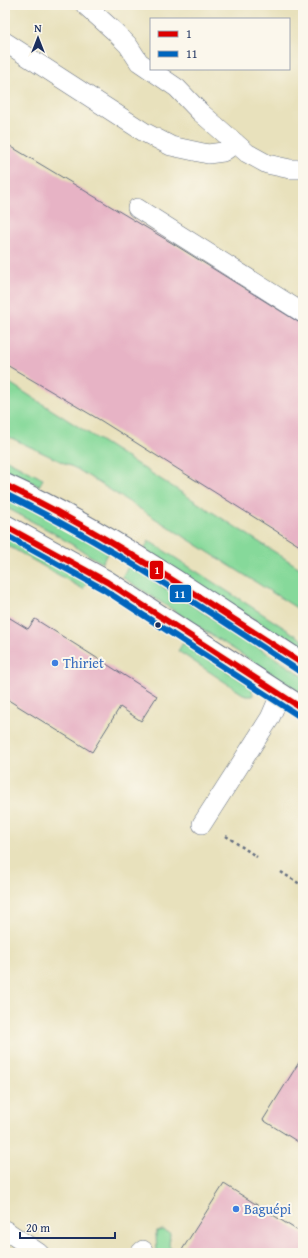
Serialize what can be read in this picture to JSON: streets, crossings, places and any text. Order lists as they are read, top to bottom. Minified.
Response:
{"places":["Thiriet","Baguépi"],"lines":["transit line 1","transit line 11"],"legend":["1","11"],"scale_bar":"20 m","north":"top"}
